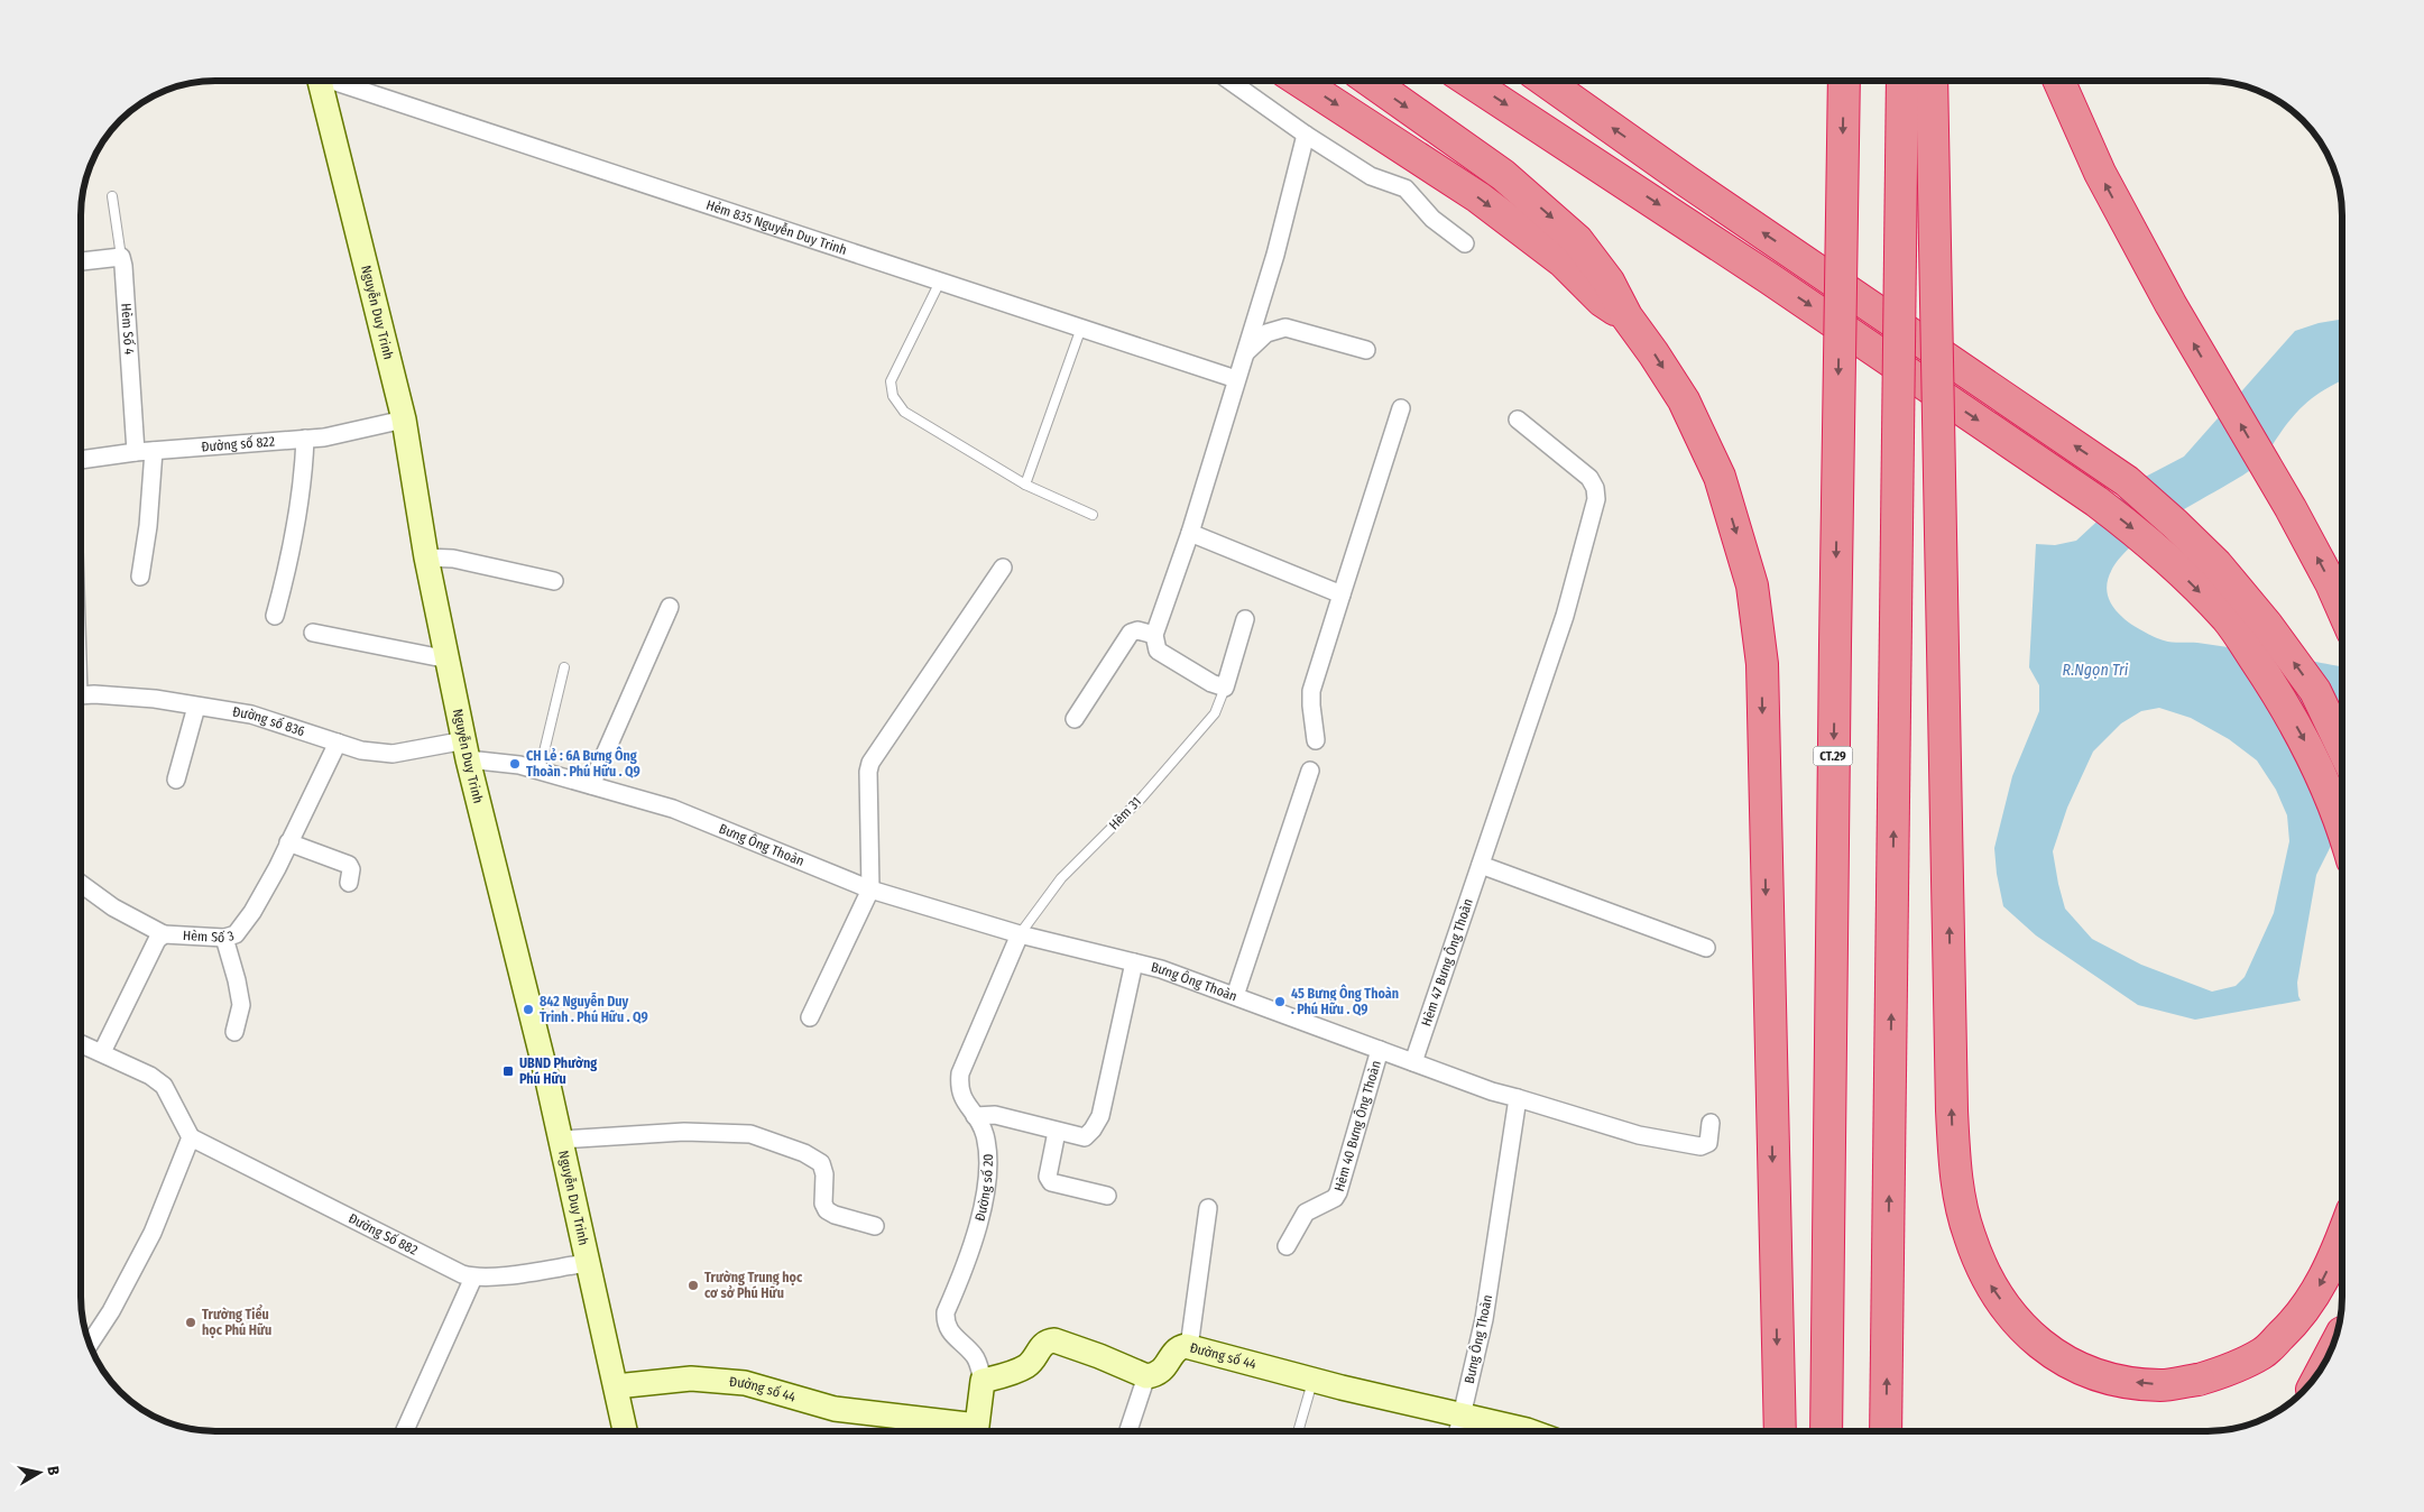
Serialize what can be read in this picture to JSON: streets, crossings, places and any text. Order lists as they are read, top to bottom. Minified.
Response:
{"streets":{"highway":["CT.29"],"main road":["Nguyễn Duy Trinh","Đường số 20","Đường số 44"],"street":["Hẻm 835 Nguyễn Duy Trinh","Hèm Số 4","Đường số 822","Đường số 836","Bưng Ông Thoàn","Hèm Số 3","Hèm 47 Bưng Ông Thoàn","Hèm 40 Bưng Ông Thoàn","Đường Số 882"],"lane":["Hèm 31"]},"crossings":[["Nguyễn Duy Trinh","Đường số 822"],["Nguyễn Duy Trinh","Đường số 836"],["Nguyễn Duy Trinh","Bưng Ông Thoàn"],["Nguyễn Duy Trinh","Đường Số 882"],["Nguyễn Duy Trinh","Đường số 44"],["Hèm Số 4","Đường số 822"],["Đường số 836","Bưng Ông Thoàn"],["Đường số 836","Hèm Số 3"],["Hèm 31","Bưng Ông Thoàn"],["Hèm 31","Đường số 20"],["Bưng Ông Thoàn","Hèm 47 Bưng Ông Thoàn"],["Bưng Ông Thoàn","Hèm 40 Bưng Ông Thoàn"],["Bưng Ông Thoàn","Đường số 20"],["Bưng Ông Thoàn","Đường số 44"]],"water":["R.Ngọn Tri"],"places":{"other":["CH Lẻ : 6A Bưng Ông Thoàn . Phú Hữu . Q9","45 Bưng Ông Thoàn . Phú Hữu . Q9","842 Nguyễn Duy Trinh . Phú Hữu . Q9","Trường Trung học cơ sở Phú Hữu","Trường Tiểu học Phú Hữu"],"transit":["UBND Phường Phú Hữu"]},"north":"right"}
